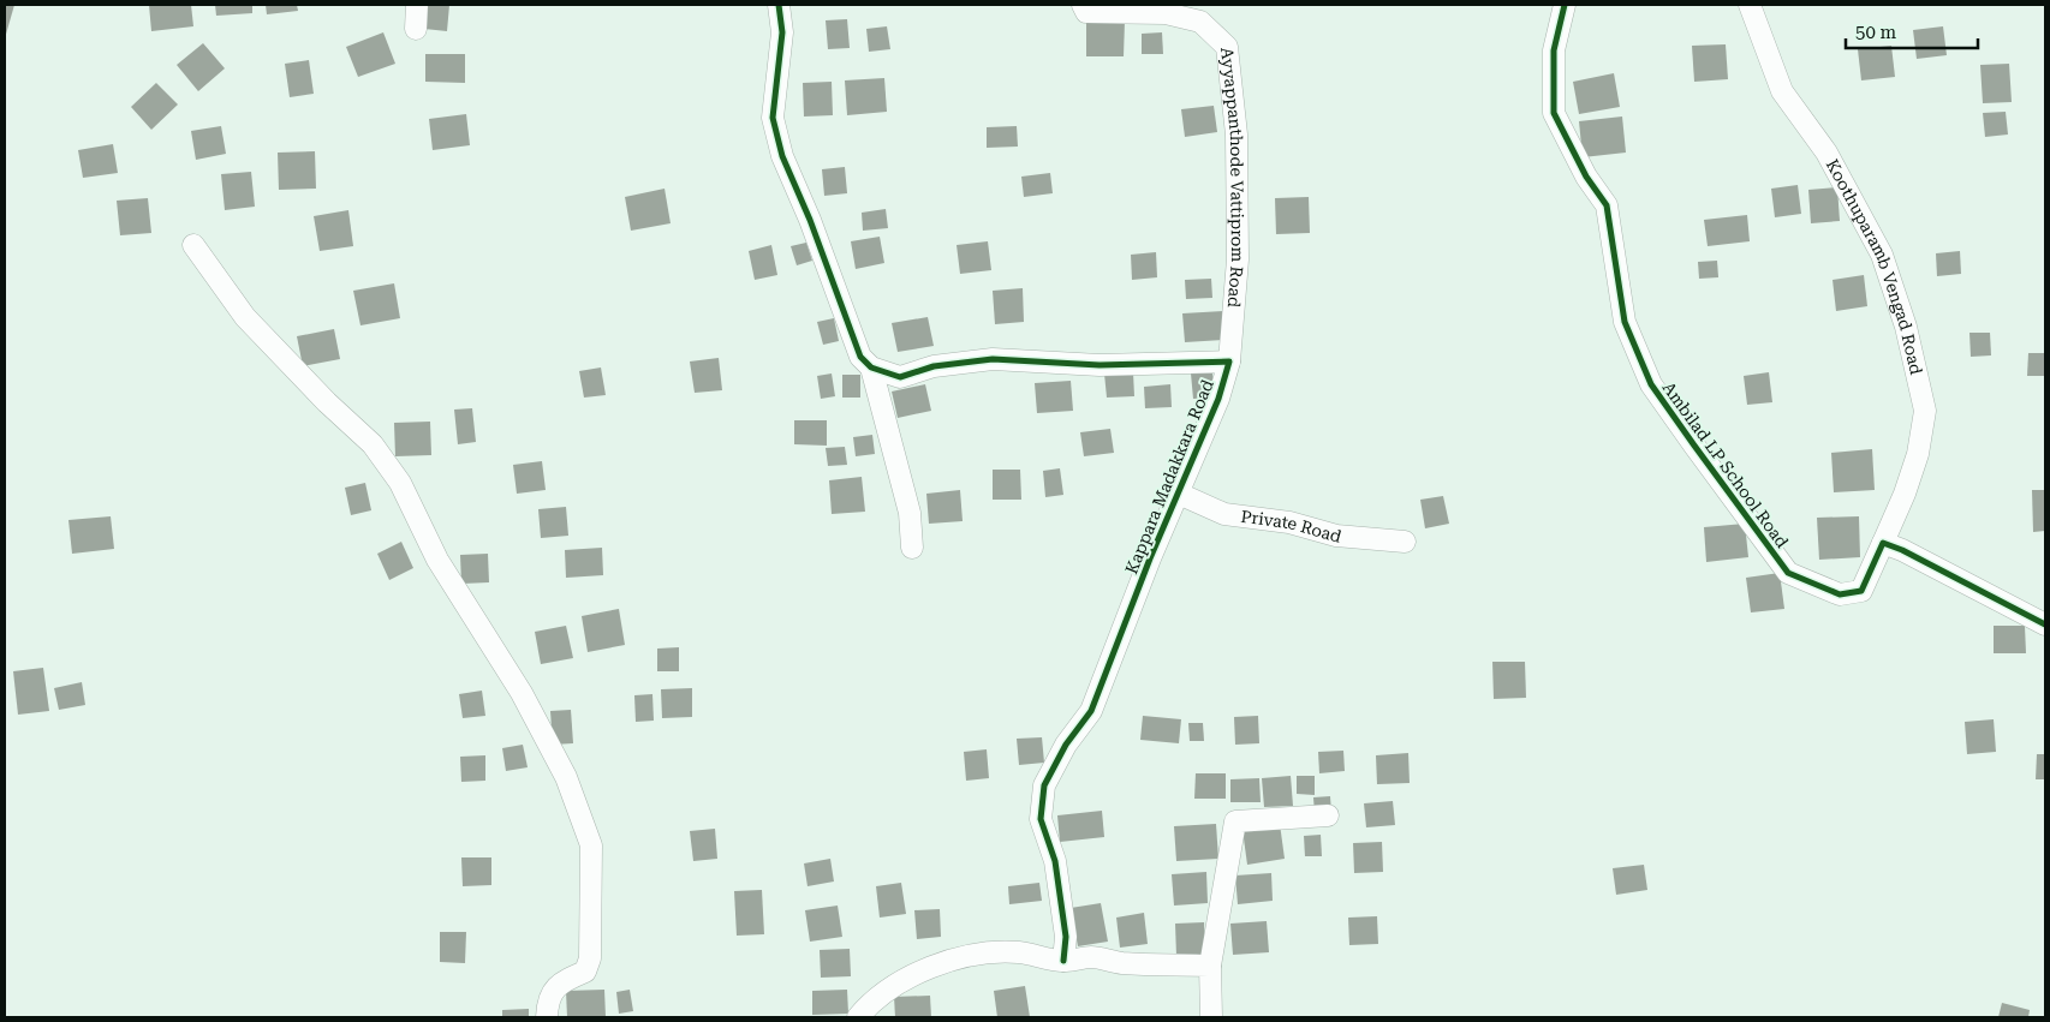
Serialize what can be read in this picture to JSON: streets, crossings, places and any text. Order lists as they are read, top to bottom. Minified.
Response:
{"streets":{"street":["Ayyappanthode Vattiprom Road","Koothuparamb Vengad Road","Ambilad LP School Road","Kappara Madakkara Road","Private Road"]},"crossings":[["Ayyappanthode Vattiprom Road","Kappara Madakkara Road"],["Koothuparamb Vengad Road","Ambilad LP School Road"],["Kappara Madakkara Road","Private Road"]],"scale_bar":"50 m"}
